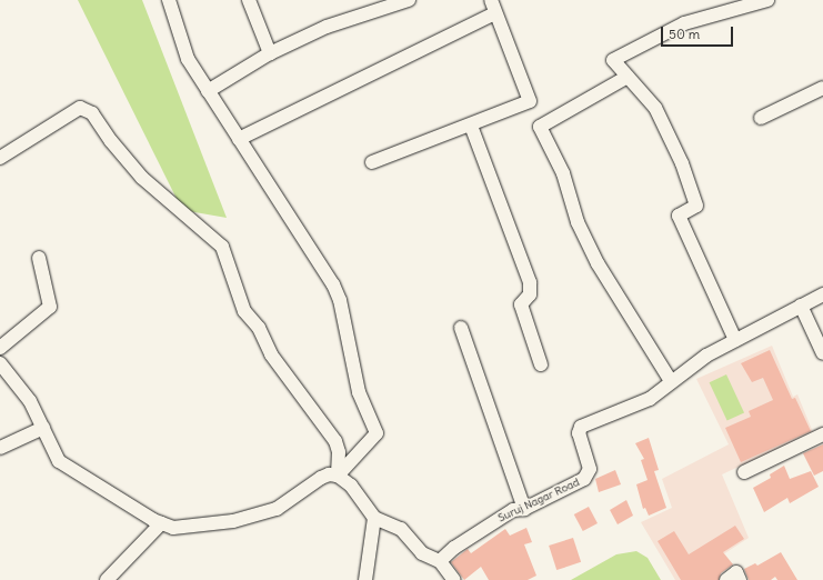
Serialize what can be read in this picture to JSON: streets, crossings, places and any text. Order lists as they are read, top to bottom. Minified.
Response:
{"streets":{"street":["Suruj Nagar Road"]},"scale_bar":"50 m"}
